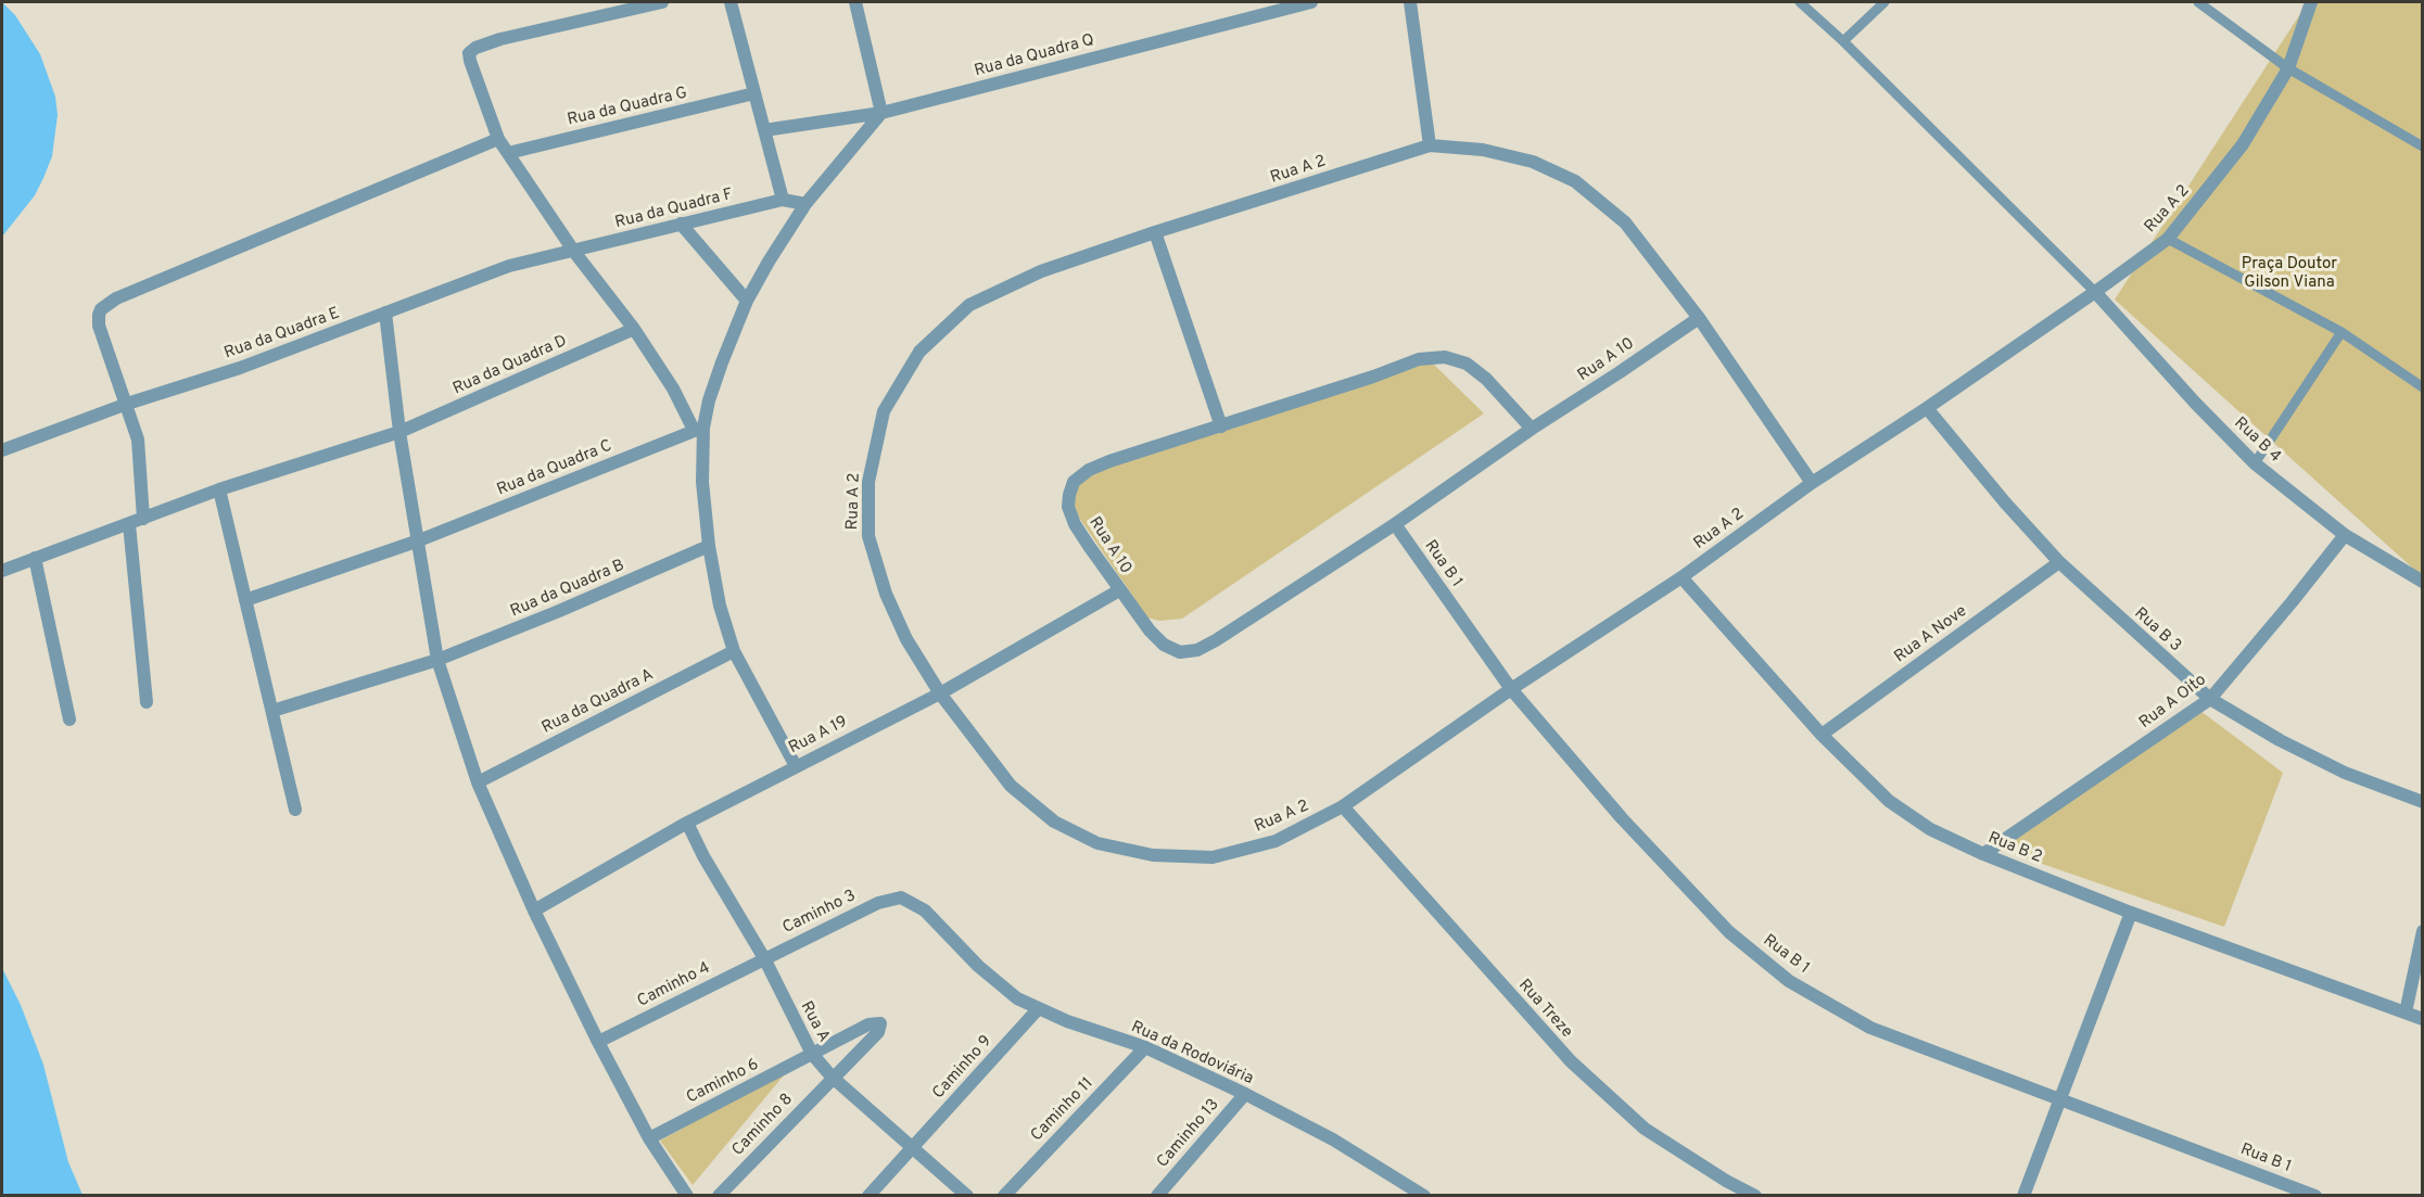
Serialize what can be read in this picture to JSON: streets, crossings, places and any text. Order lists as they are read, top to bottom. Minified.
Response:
{"streets":{"street":["Rua da Quadra Q","Rua da Quadra G","Rua A 2","Rua da Quadra F","Rua da Quadra E","Rua A 10","Rua da Quadra D","Rua B 4","Rua da Quadra C","Rua B 1","Rua da Quadra B","Rua B 3","Rua A Nove","Rua da Quadra A","Rua A Oito","Rua A 19","Rua B 2","Caminho 3","Caminho 4","Rua Treze","Rua A","Rua da Rodoviária","Caminho 9","Caminho 6","Caminho 11","Caminho 8","Caminho 13"]},"crossings":[["Rua A 2","Rua A 10"],["Rua A 2","Rua B 4"],["Rua A 2","Rua B 1"],["Rua A 2","Rua B 3"],["Rua A 2","Rua A 19"],["Rua A 2","Rua B 2"],["Rua A 2","Rua Treze"],["Rua da Quadra F","Rua da Quadra E"],["Rua A 10","Rua B 1"],["Rua A 10","Rua A 19"],["Rua B 4","Rua A Oito"],["Rua B 3","Rua A Nove"],["Rua B 3","Rua A Oito"],["Rua A Nove","Rua B 2"],["Rua A Oito","Rua B 2"],["Rua A 19","Rua A"],["Caminho 3","Caminho 4"],["Caminho 3","Rua A"],["Caminho 3","Rua da Rodoviária"],["Caminho 4","Rua A"],["Rua A","Caminho 9"],["Rua A","Caminho 6"],["Rua A","Caminho 8"],["Rua da Rodoviária","Caminho 9"],["Rua da Rodoviária","Caminho 11"],["Rua da Rodoviária","Caminho 13"],["Caminho 6","Caminho 8"]],"parks":["Praça Doutor Gilson Viana"]}
